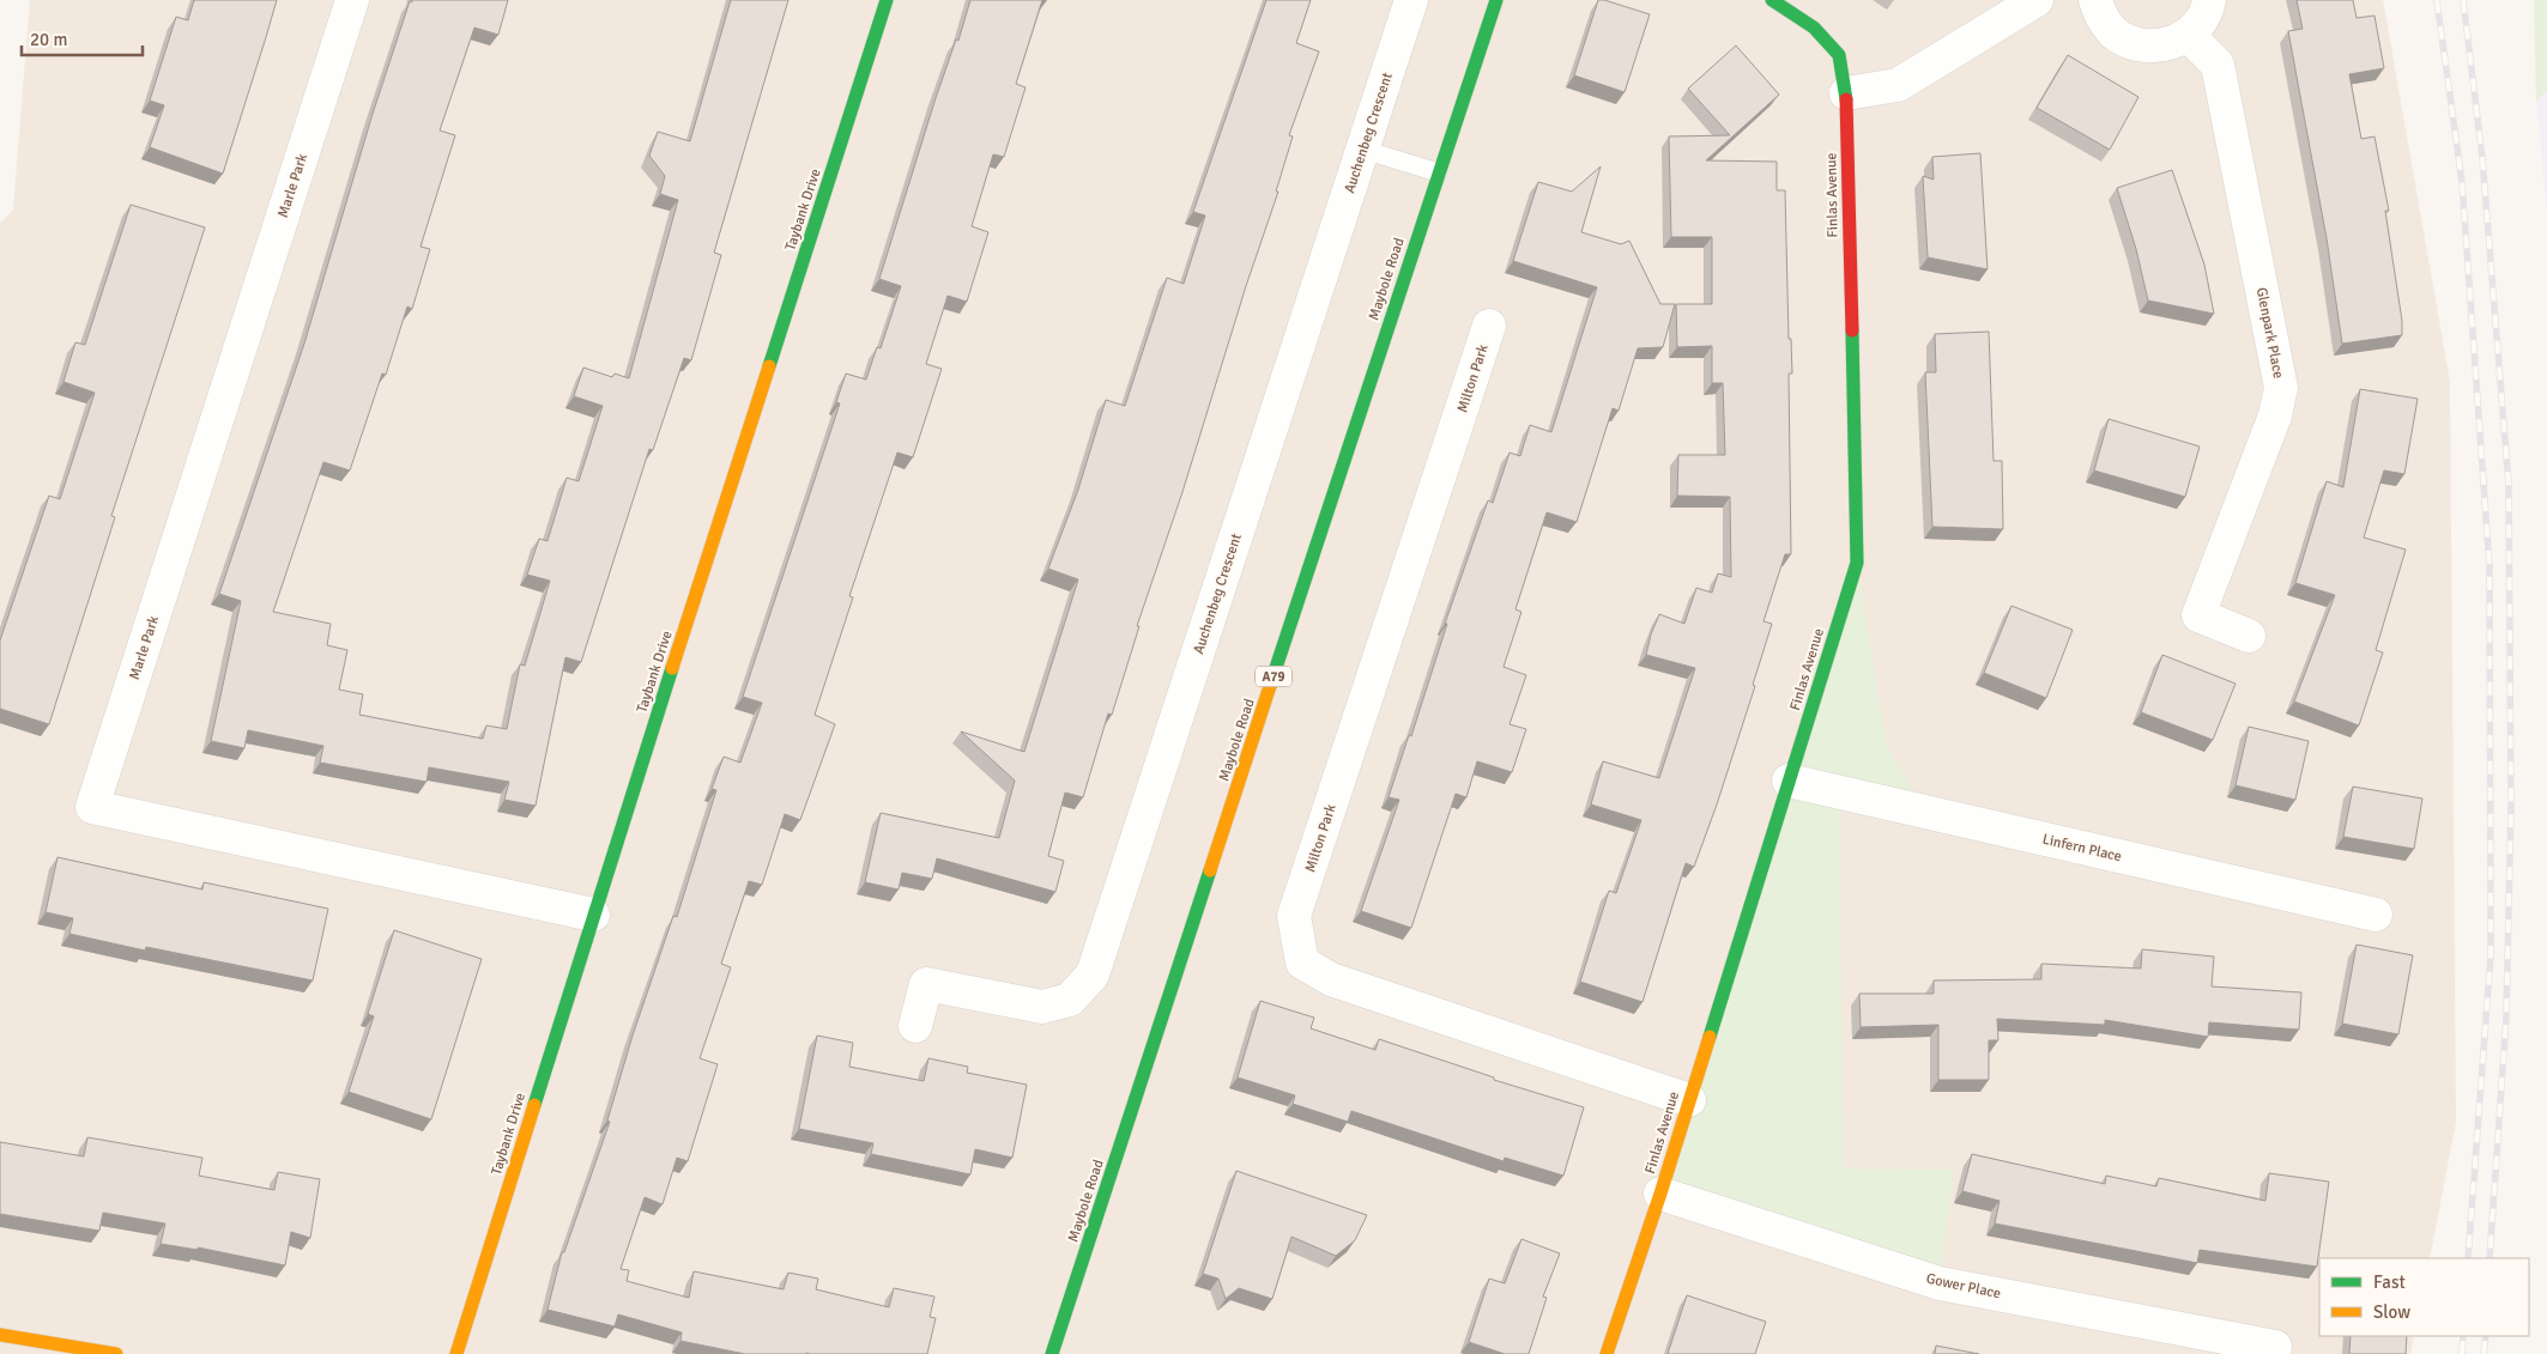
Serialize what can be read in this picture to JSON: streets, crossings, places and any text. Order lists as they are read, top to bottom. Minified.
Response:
{"streets":{"street":["Auchenbeg Crescent","Marle Park","Finlas Avenue","Taybank Drive","Maybole Road","Glenpark Place","Milton Park","A79","Linfern Place","Gower Place"]},"crossings":[["Marle Park","Taybank Drive"],["Finlas Avenue","Milton Park"],["Finlas Avenue","Linfern Place"],["Finlas Avenue","Gower Place"]],"legend":["Fast","Slow"],"scale_bar":"20 m"}
